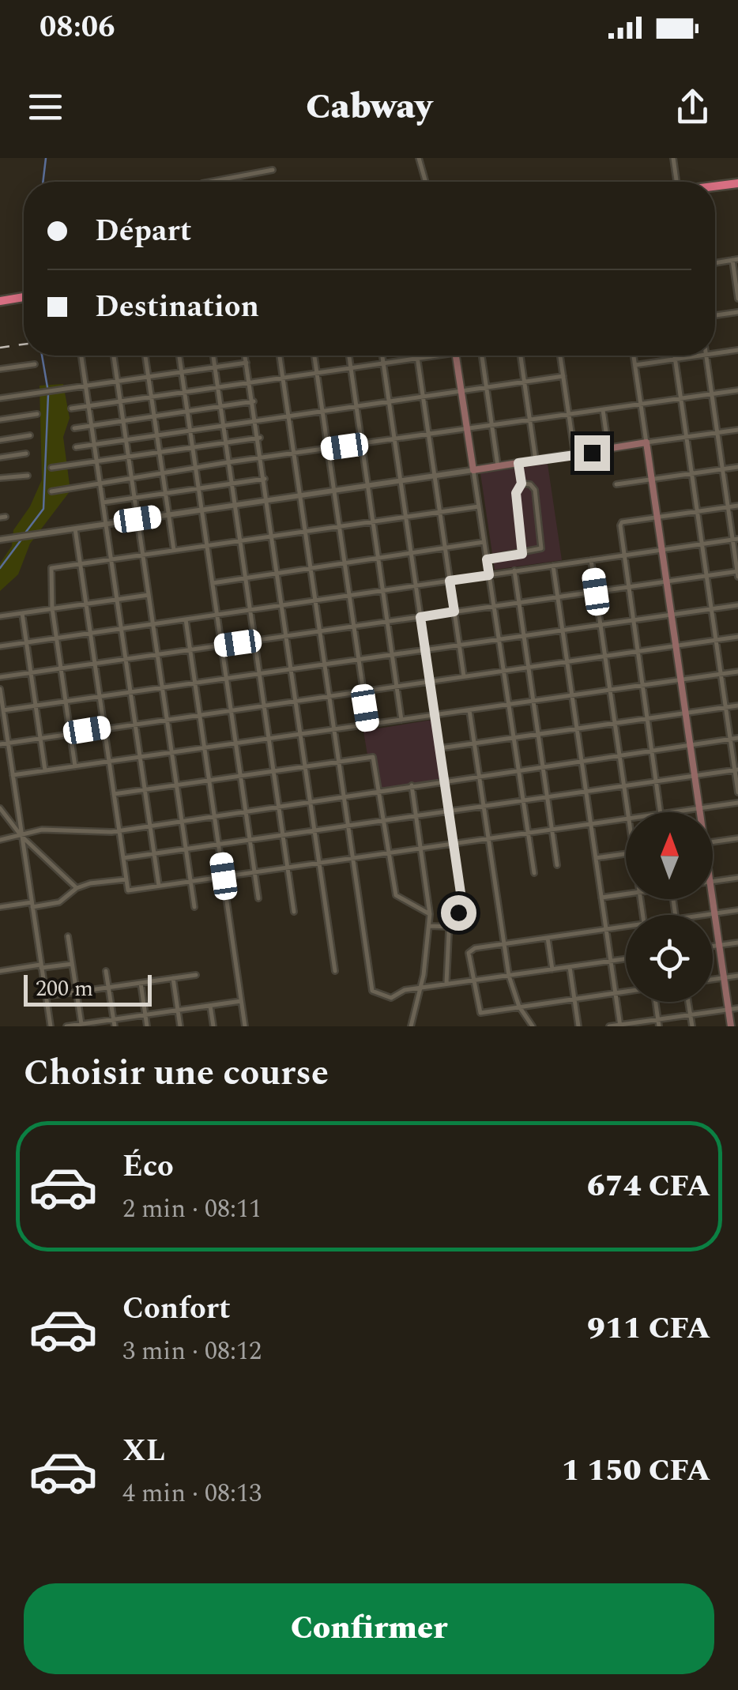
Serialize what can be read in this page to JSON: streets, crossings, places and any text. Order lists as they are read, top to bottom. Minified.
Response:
{"scale_bar":"200 m","north":"top","page":{"status":"08:06","header":"Cabway","banner":["Départ","Destination"],"scale":"200 m","heading":"Choisir une course","list":[{"name":"Éco","note":"2 min · 08:11","value":"674 CFA"},{"name":"Confort","note":"3 min · 08:12","value":"911 CFA"},{"name":"XL","note":"4 min · 08:13","value":"1 150 CFA"}],"buttons":"Confirmer"}}
